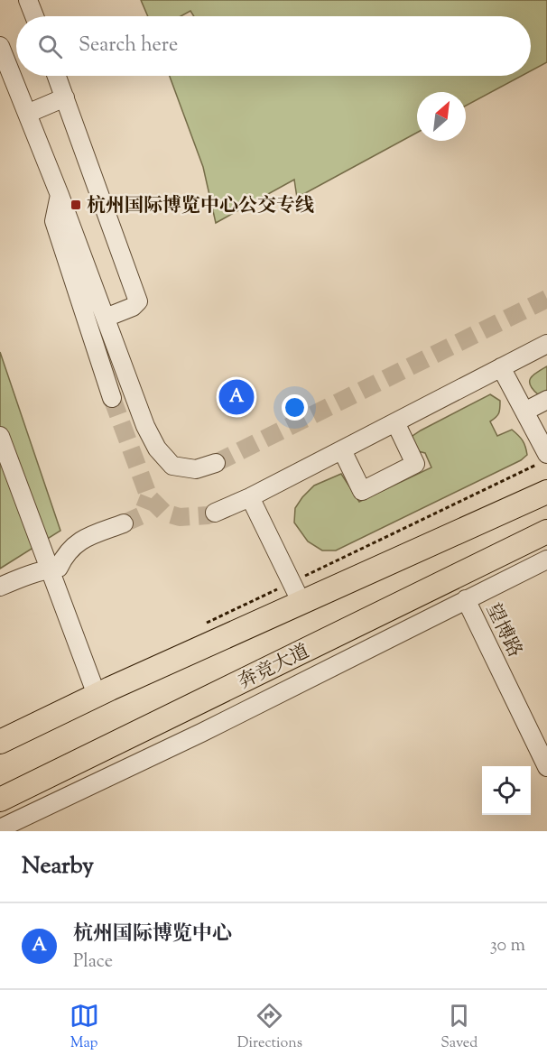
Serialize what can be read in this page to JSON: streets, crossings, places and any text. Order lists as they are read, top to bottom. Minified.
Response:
{"streets":{"main road":["奔竞大道"],"street":["望博路"]},"places":{"transit":["杭州国际博览中心公交专线"]},"north":"top right","page":{"search":"Search here","pins":"A","heading":"Nearby","list":[{"mark":"A","name":"杭州国际博览中心","note":"Place","value":"30 m"}],"nav":["Map","Directions","Saved"]}}
